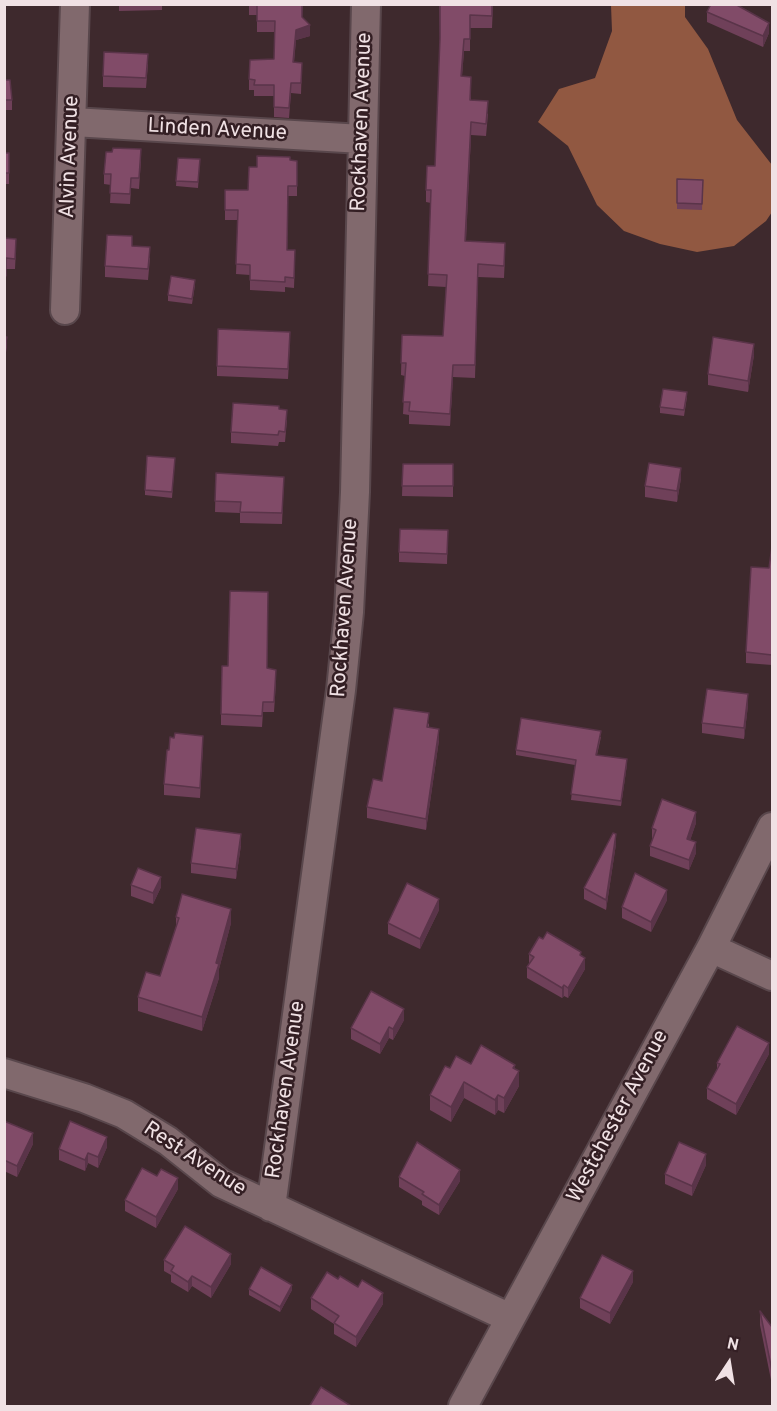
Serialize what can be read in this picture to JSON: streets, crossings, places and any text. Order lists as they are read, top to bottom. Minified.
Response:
{"streets":{"street":["Rockhaven Avenue","Linden Avenue","Alvin Avenue","Westchester Avenue","Rest Avenue"]},"crossings":[["Rockhaven Avenue","Linden Avenue"],["Rockhaven Avenue","Rest Avenue"],["Linden Avenue","Alvin Avenue"],["Westchester Avenue","Rest Avenue"]],"north":"top"}
